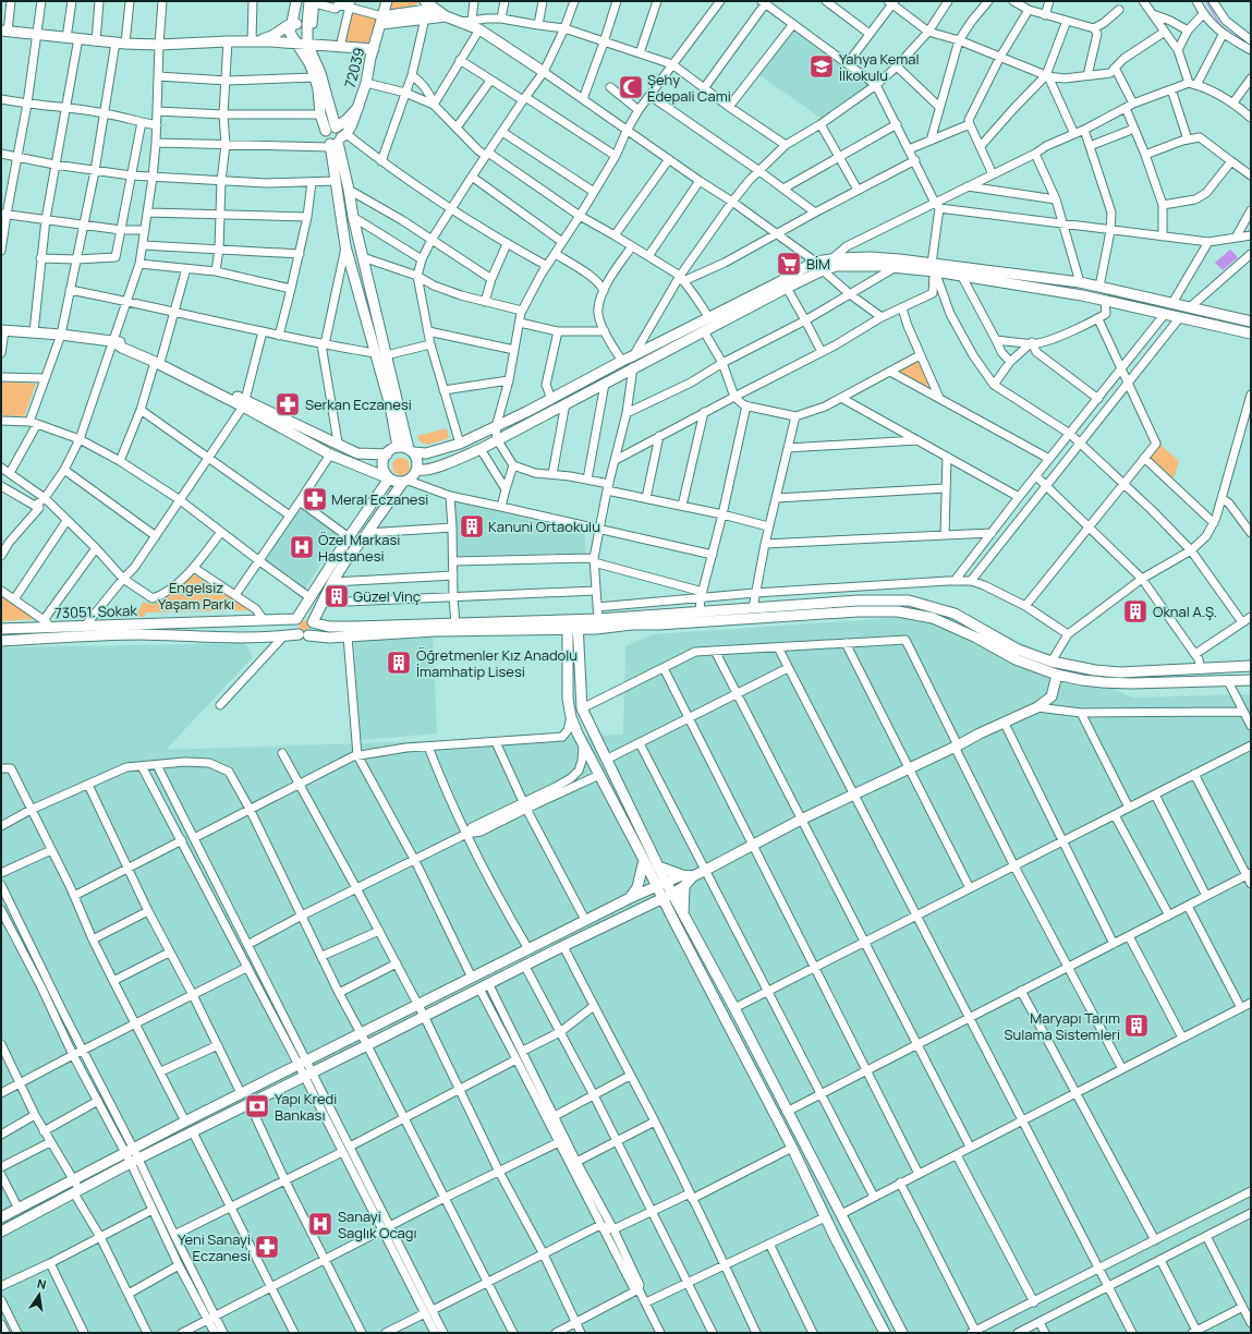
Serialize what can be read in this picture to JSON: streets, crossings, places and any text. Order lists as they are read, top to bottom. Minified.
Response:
{"streets":{"main road":["72039","73051. Sokak"]},"parks":["Engelsiz Yaşam Parkı"],"places":{"school or university":["Yahya Kemal İlkokulu"],"mosque":["Şehy Edepali Cami"],"supermarket":["BİM"],"pharmacy":["Serkan Eczanesi","Meral Eczanesi","Yeni Sanayi Eczanesi"],"building":["Kanuni Ortaokulu","Güzel Vinç","Oknal A.Ş.","Öğretmenler Kız Anadolu İmamhatip Lisesi","Maryapı Tarım Sulama Sistemleri"],"hospital":["Özel Markasi Hastanesi","Sanayi Saglık Ocagı"],"bank":["Yapı Kredi Bankası"]},"north":"top"}
